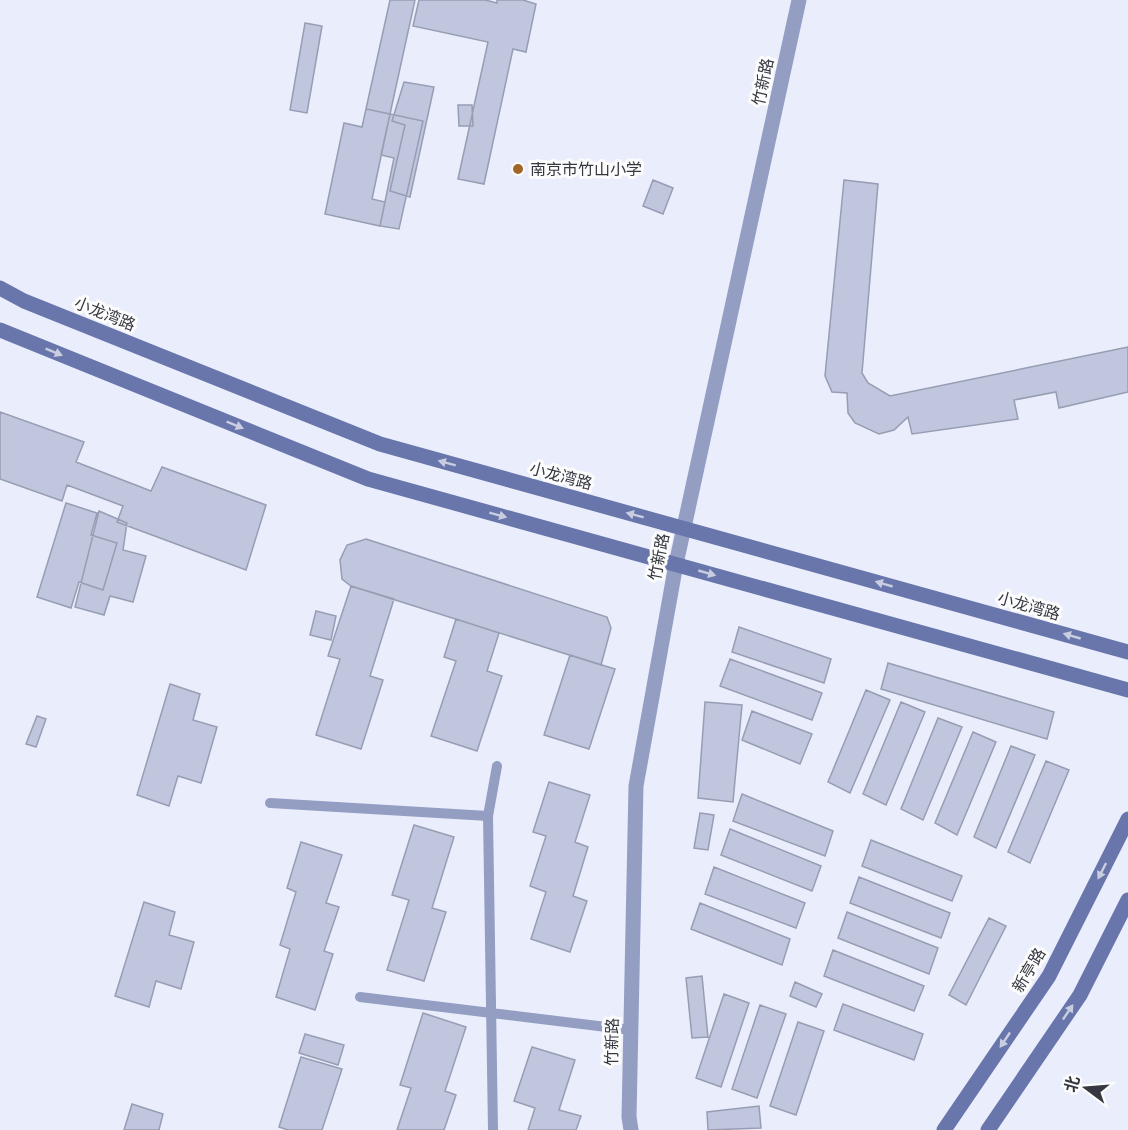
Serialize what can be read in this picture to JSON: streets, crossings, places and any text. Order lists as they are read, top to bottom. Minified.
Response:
{"streets":{"main road":["小龙湾路","新亭路"],"street":["竹新路"]},"crossings":[["竹新路","小龙湾路"]],"places":["南京市竹山小学"],"north":"left"}
